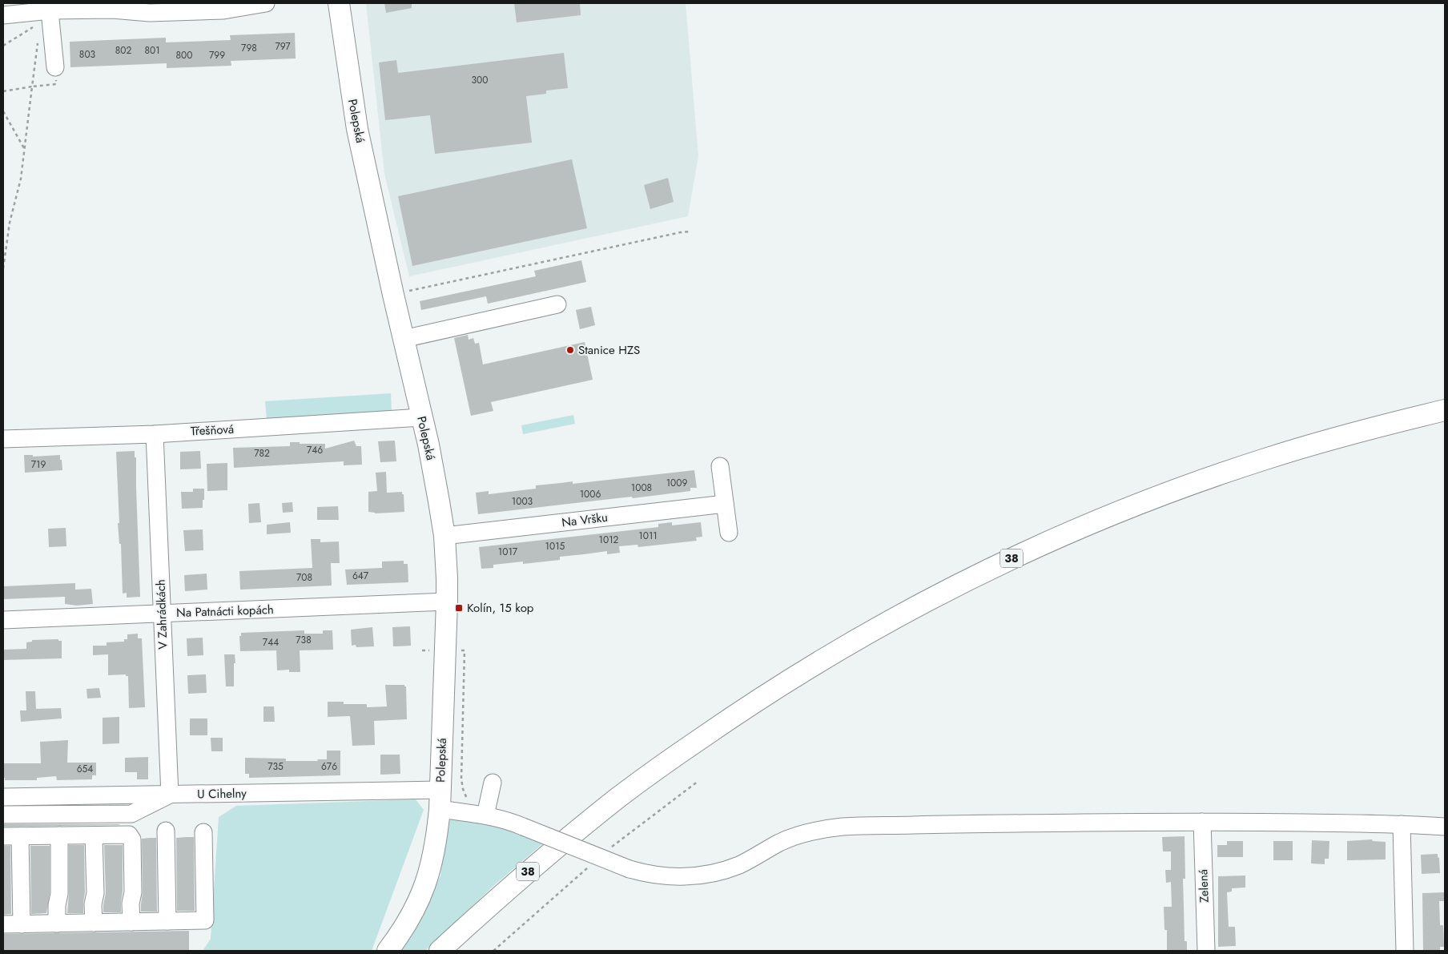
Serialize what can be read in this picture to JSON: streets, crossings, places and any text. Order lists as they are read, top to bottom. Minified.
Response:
{"streets":{"main road":["Polepská","38"],"street":["Třešňová","Na Vršku","Na Patnácti kopách","V Zahrádkách","U Cihelny","Zelená"]},"crossings":[["Polepská","Třešňová"],["Polepská","Na Vršku"],["Polepská","Na Patnácti kopách"],["Polepská","U Cihelny"],["Třešňová","V Zahrádkách"],["Na Patnácti kopách","V Zahrádkách"],["V Zahrádkách","U Cihelny"],["U Cihelny","Zelená"]],"places":{"other":["Stanice HZS"],"transit":["Kolín, 15 kop"]},"house_numbers":["797","798","802","801","803","800","799","300","746","782","719","1009","1008","1006","1003","1011","1012","1015","1017","647","708","738","744","735","676","654"]}
